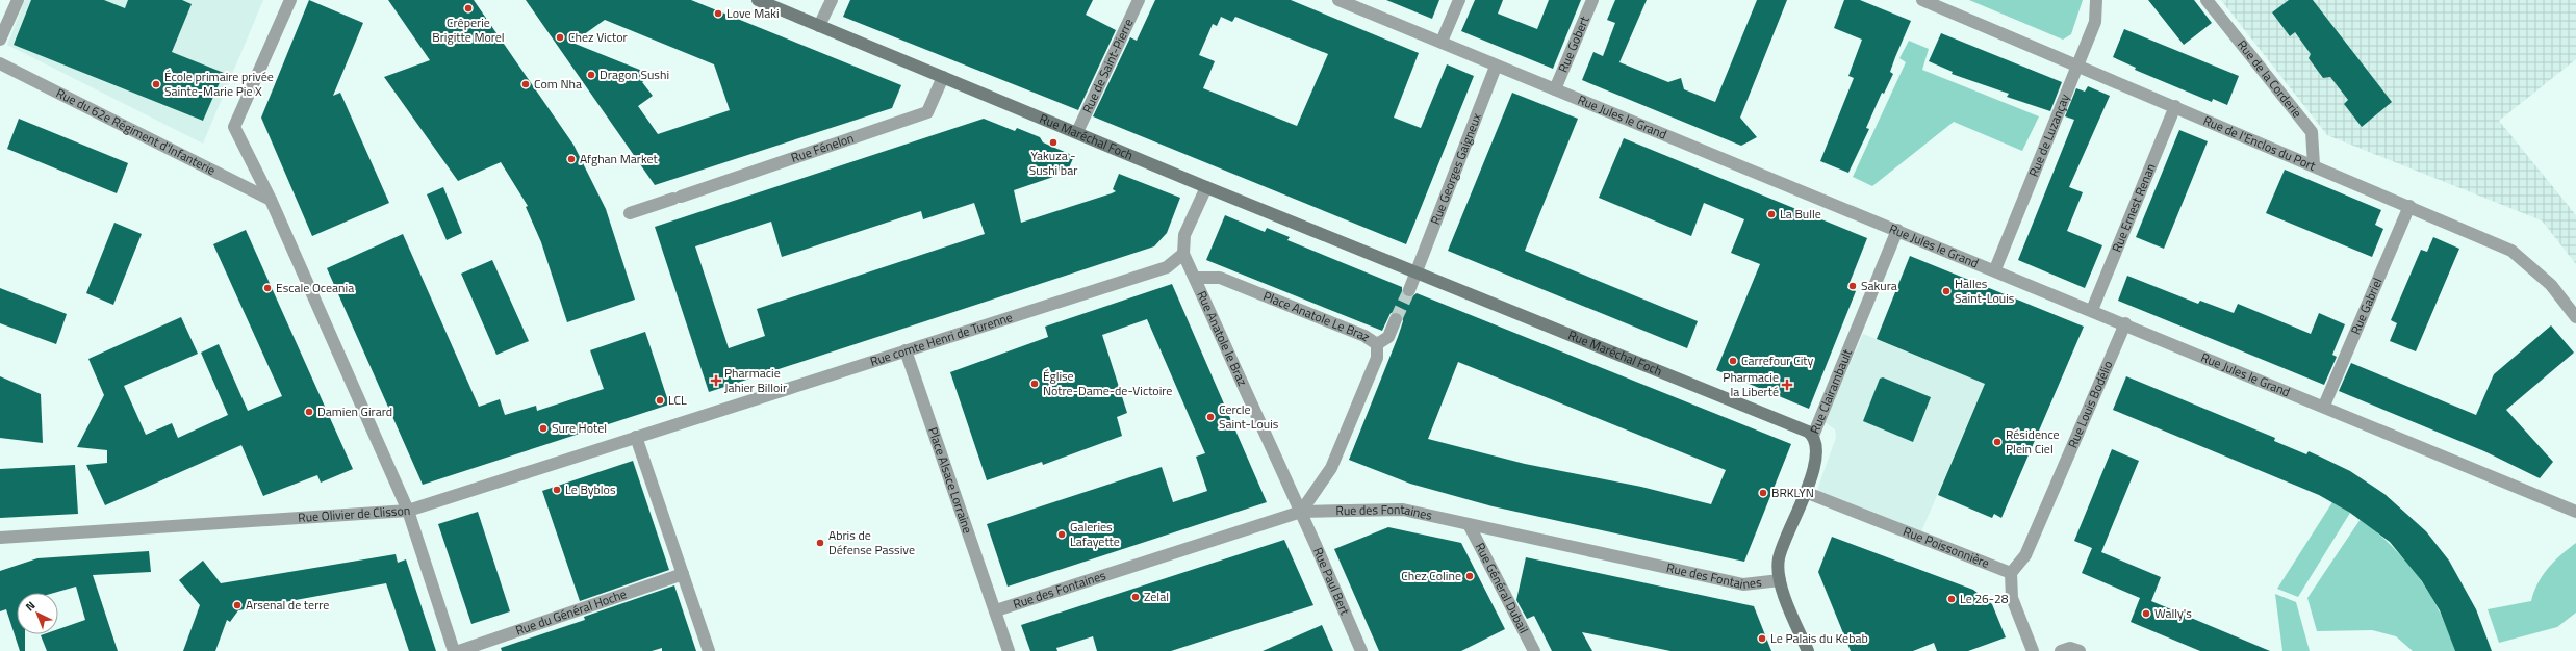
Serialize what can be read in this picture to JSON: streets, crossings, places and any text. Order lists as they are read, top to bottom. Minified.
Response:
{"streets":{"street":["Rue Gobert","Rue de Saint-Pierre","Rue de la Corderie","Rue Jules le Grand","Rue du 62e Régiment d'Infanterie","Rue de Luzançay","Rue Maréchal Foch","Rue de l'Enclos du Port","Rue Fénelon","Rue Georges Gaigneux","Rue Ernest Renan","Rue Gabriel","Place Anatole Le Braz","Rue Anatole le Braz","Rue comte Henri de Turenne","Rue Clairambault","Rue Louis Bodélio","Place Alsace Lorraine","Rue Olivier de Clisson","Rue des Fontaines","Rue Poissonnière","Rue Paul Bert","Rue Général Dubail","Rue du Général Hoche"]},"crossings":[["Rue Gobert","Rue Jules le Grand"],["Rue de Saint-Pierre","Rue Maréchal Foch"],["Rue de la Corderie","Rue de l'Enclos du Port"],["Rue Jules le Grand","Rue de Luzançay"],["Rue Jules le Grand","Rue Georges Gaigneux"],["Rue Jules le Grand","Rue Ernest Renan"],["Rue Jules le Grand","Rue Gabriel"],["Rue Jules le Grand","Rue Clairambault"],["Rue Jules le Grand","Rue Louis Bodélio"],["Rue de Luzançay","Rue de l'Enclos du Port"],["Rue Maréchal Foch","Rue Fénelon"],["Rue Maréchal Foch","Rue Georges Gaigneux"],["Rue Maréchal Foch","Rue Anatole le Braz"],["Rue Maréchal Foch","Rue Clairambault"],["Rue de l'Enclos du Port","Rue Ernest Renan"],["Rue de l'Enclos du Port","Rue Gabriel"],["Place Anatole Le Braz","Rue Anatole le Braz"],["Place Anatole Le Braz","Rue des Fontaines"],["Place Anatole Le Braz","Rue Paul Bert"],["Rue Anatole le Braz","Rue comte Henri de Turenne"],["Rue Anatole le Braz","Rue des Fontaines"],["Rue Anatole le Braz","Rue Paul Bert"],["Rue comte Henri de Turenne","Place Alsace Lorraine"],["Rue comte Henri de Turenne","Rue Olivier de Clisson"],["Rue Clairambault","Rue des Fontaines"],["Rue Clairambault","Rue Poissonnière"],["Rue Louis Bodélio","Rue Poissonnière"],["Place Alsace Lorraine","Rue des Fontaines"],["Rue des Fontaines","Rue Paul Bert"],["Rue des Fontaines","Rue Général Dubail"]],"places":{"other":["Crêperie Brigitte Morel","Love Maki","Chez Victor","Dragon Sushi","École primaire privée Sainte-Marie Pie X","Com Nha","Yakuza - Sushi bar","Afghan Market","La Bulle","Sakura","Escale Oceania","Halles Saint-Louis","Carrefour City","Église Notre-Dame-de-Victoire","LCL","Damien Girard","Cercle Saint-Louis","Sure Hotel","Résidence Plein Ciel","Le Byblos","BRKLYN","Galeries Lafayette","Abris de Défense Passive","Chez Coline","Zelal","Le 26-28","Arsenal de terre","Wally's","Le Palais du Kebab"],"health":["Pharmacie Jahier Billoir","Pharmacie la Liberté"]},"north":"top left"}
